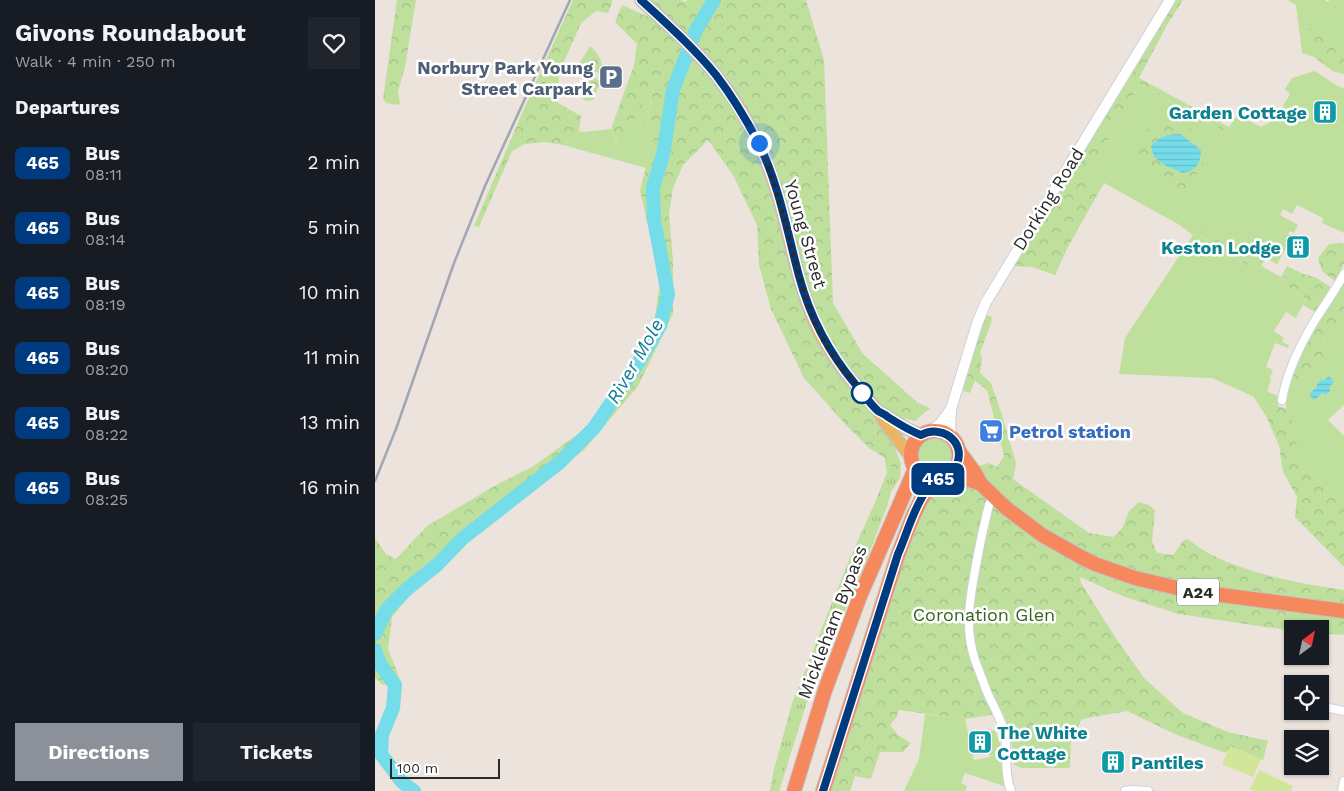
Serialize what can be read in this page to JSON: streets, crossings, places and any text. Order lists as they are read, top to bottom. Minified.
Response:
{"streets":{"highway":["A24","Mickleham Bypass"],"main road":["Dorking Road","Young Street"]},"crossings":[["Dorking Road","Young Street"],["Dorking Road","A24"],["Dorking Road","Mickleham Bypass"],["Young Street","A24"],["Young Street","Mickleham Bypass"],["A24","Mickleham Bypass"]],"water":["River Mole"],"parks":["Coronation Glen"],"places":{"parking":["Norbury Park Young Street Carpark"],"building":["Garden Cottage","Keston Lodge","The White Cottage","Pantiles"],"supermarket":["Petrol station"]},"lines":["bus line 465"],"scale_bar":"100 m","north":"top right","page":{"heading":[["Givons Roundabout","Walk · 4 min · 250 m"],"Departures"],"on_map":"465","list":[{"mark":"465","name":"Bus","note":"08:11","value":"2 min"},{"mark":"465","name":"Bus","note":"08:14","value":"5 min"},{"mark":"465","name":"Bus","note":"08:19","value":"10 min"},{"mark":"465","name":"Bus","note":"08:20","value":"11 min"},{"mark":"465","name":"Bus","note":"08:22","value":"13 min"},{"mark":"465","name":"Bus","note":"08:25","value":"16 min"}],"buttons":["Directions","Tickets"],"scale":"100 m"}}
